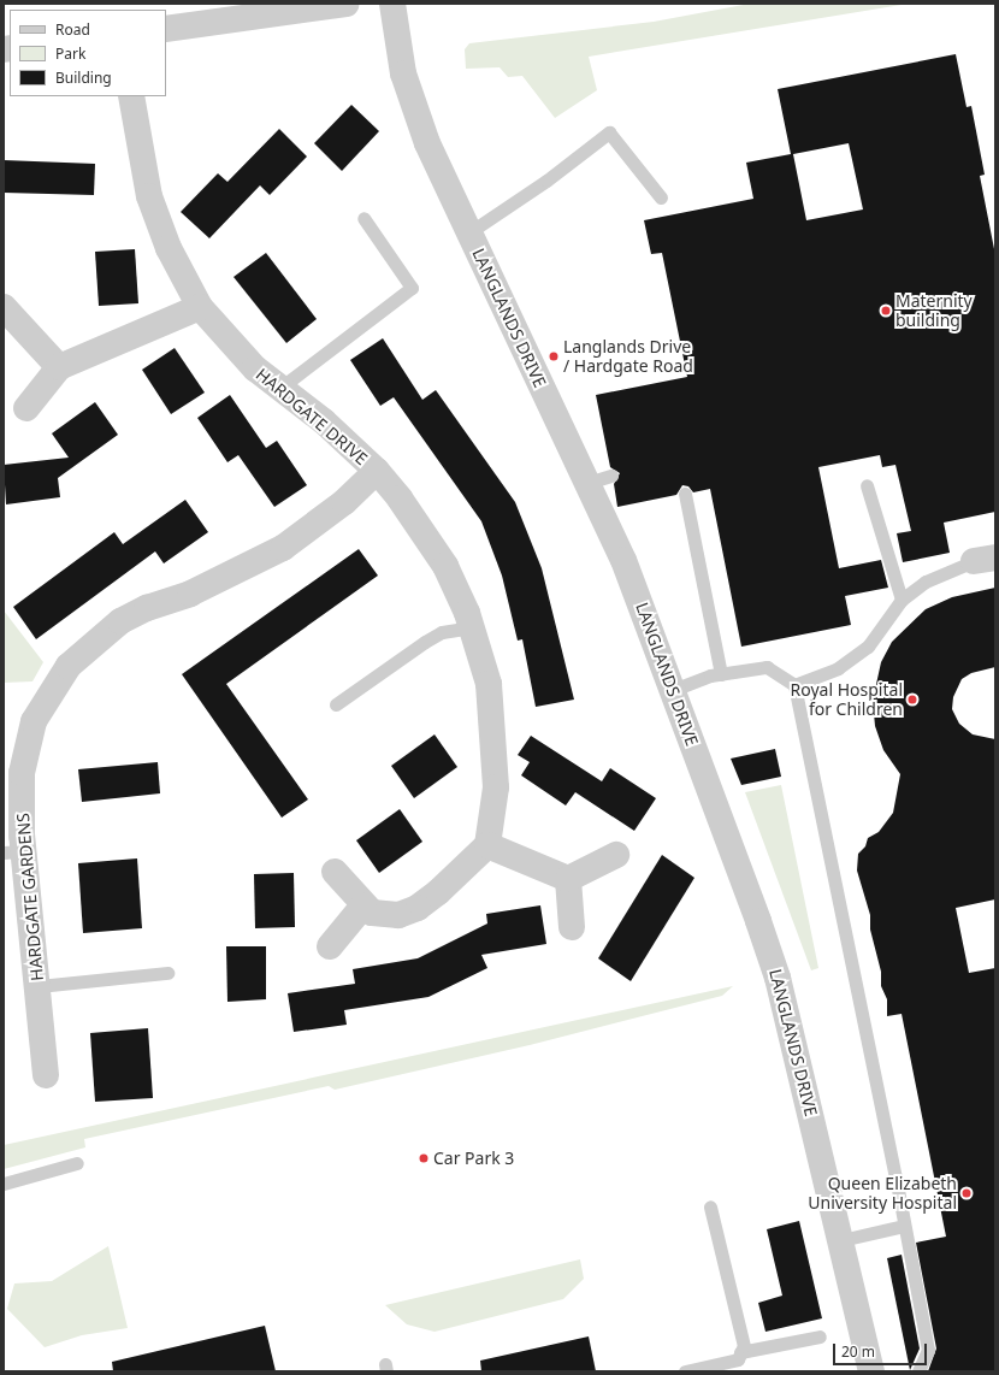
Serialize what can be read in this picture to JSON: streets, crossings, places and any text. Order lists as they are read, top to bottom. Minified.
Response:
{"streets":{"street":["LANGLANDS DRIVE","HARDGATE DRIVE","HARDGATE GARDENS"]},"crossings":[["HARDGATE DRIVE","HARDGATE GARDENS"]],"places":["Maternity building","Langlands Drive / Hardgate Road","Royal Hospital for Children","Car Park 3","Queen Elizabeth University Hospital"],"legend":["Road","Park","Building"],"scale_bar":"20 m"}
